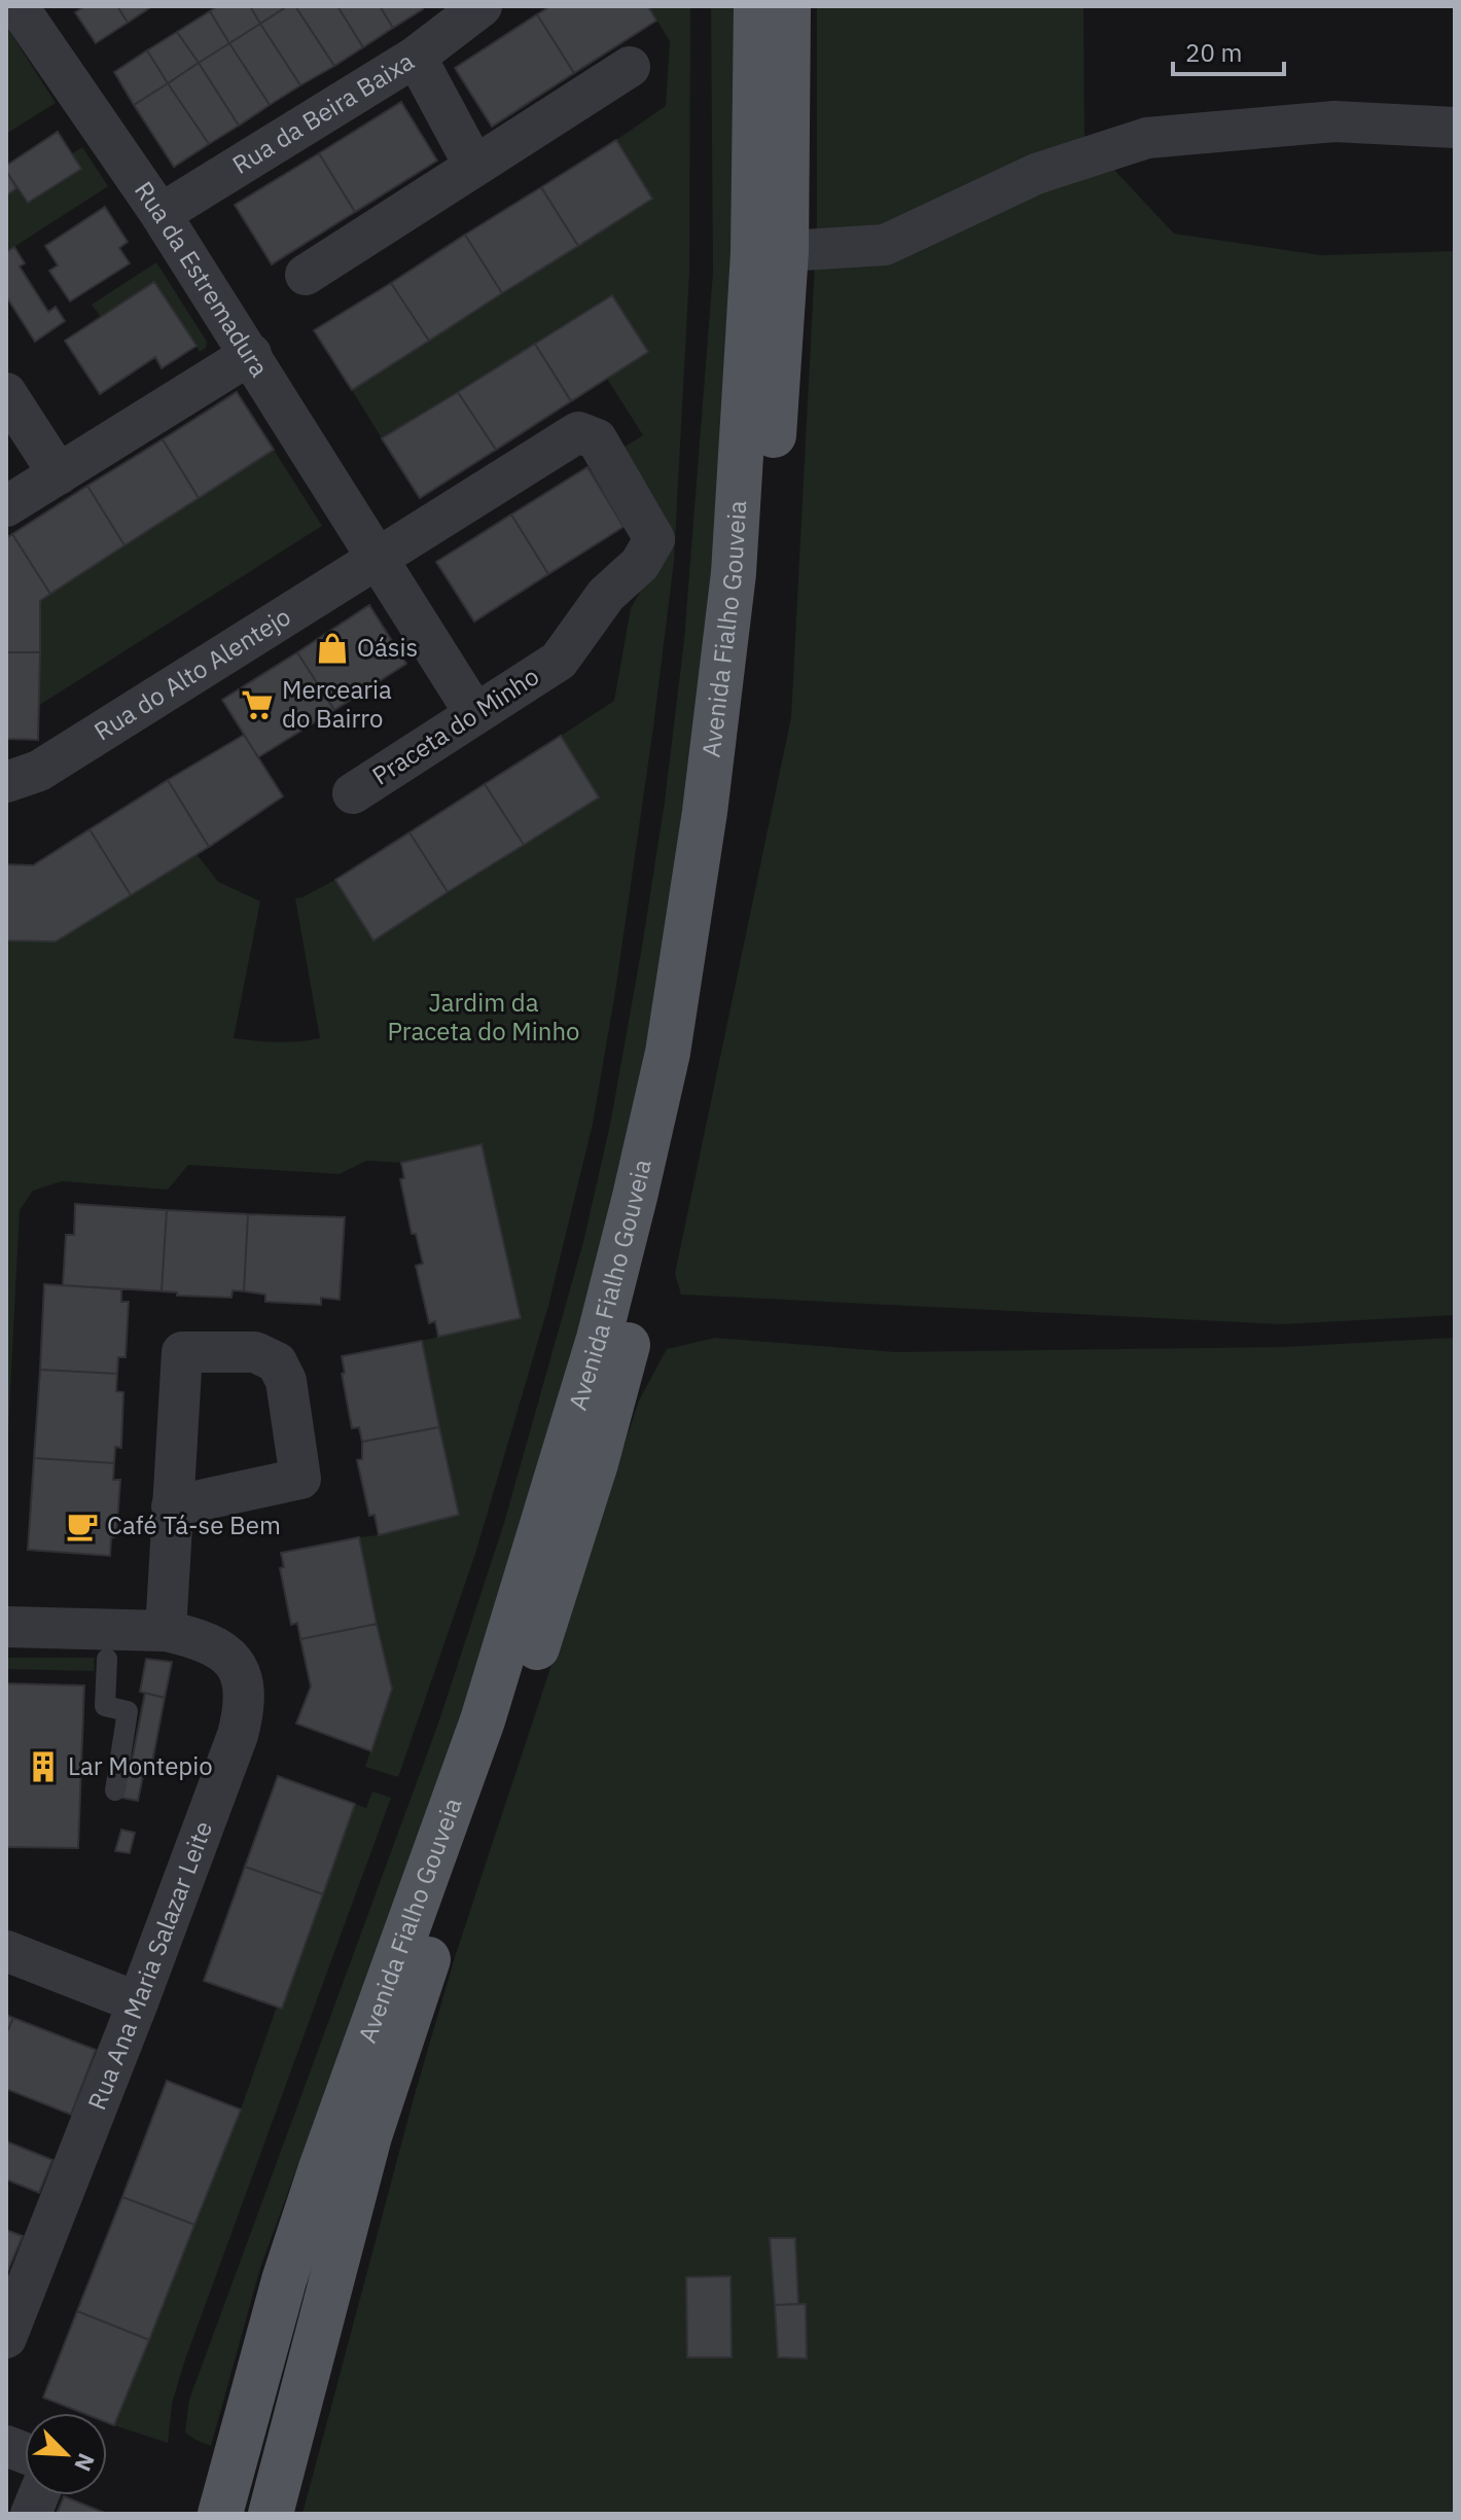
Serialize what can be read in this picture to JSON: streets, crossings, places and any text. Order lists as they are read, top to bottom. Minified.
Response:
{"streets":{"main road":["Avenida Fialho Gouveia"],"street":["Rua da Beira Baixa","Rua da Estremadura","Rua do Alto Alentejo","Praceta do Minho","Rua Ana Maria Salazar Leite"]},"crossings":[["Rua da Beira Baixa","Rua da Estremadura"],["Rua da Estremadura","Rua do Alto Alentejo"],["Rua da Estremadura","Praceta do Minho"],["Rua do Alto Alentejo","Praceta do Minho"]],"parks":["Jardim da Praceta do Minho"],"places":{"shop":["Oásis"],"supermarket":["Mercearia do Bairro"],"cafe":["Café Tá-se Bem"],"building":["Lar Montepio"]},"scale_bar":"20 m","north":"bottom right"}
